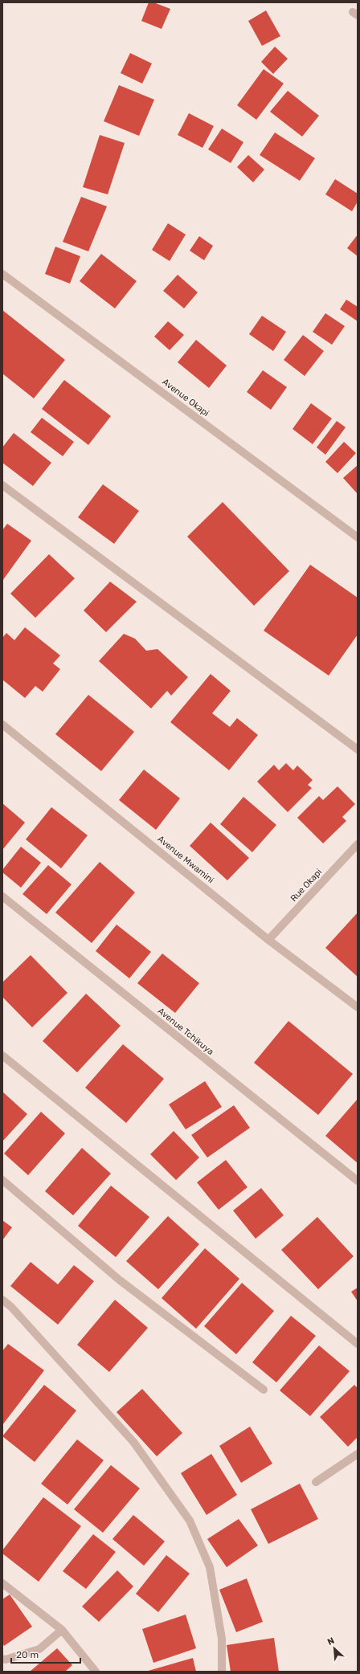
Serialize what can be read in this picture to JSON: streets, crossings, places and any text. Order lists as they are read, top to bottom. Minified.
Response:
{"streets":{"street":["Avenue Okapi","Avenue Mwamini","Rue Okapi","Avenue Tchikuya"]},"crossings":[["Avenue Mwamini","Rue Okapi"]],"scale_bar":"20 m","north":"top left"}
